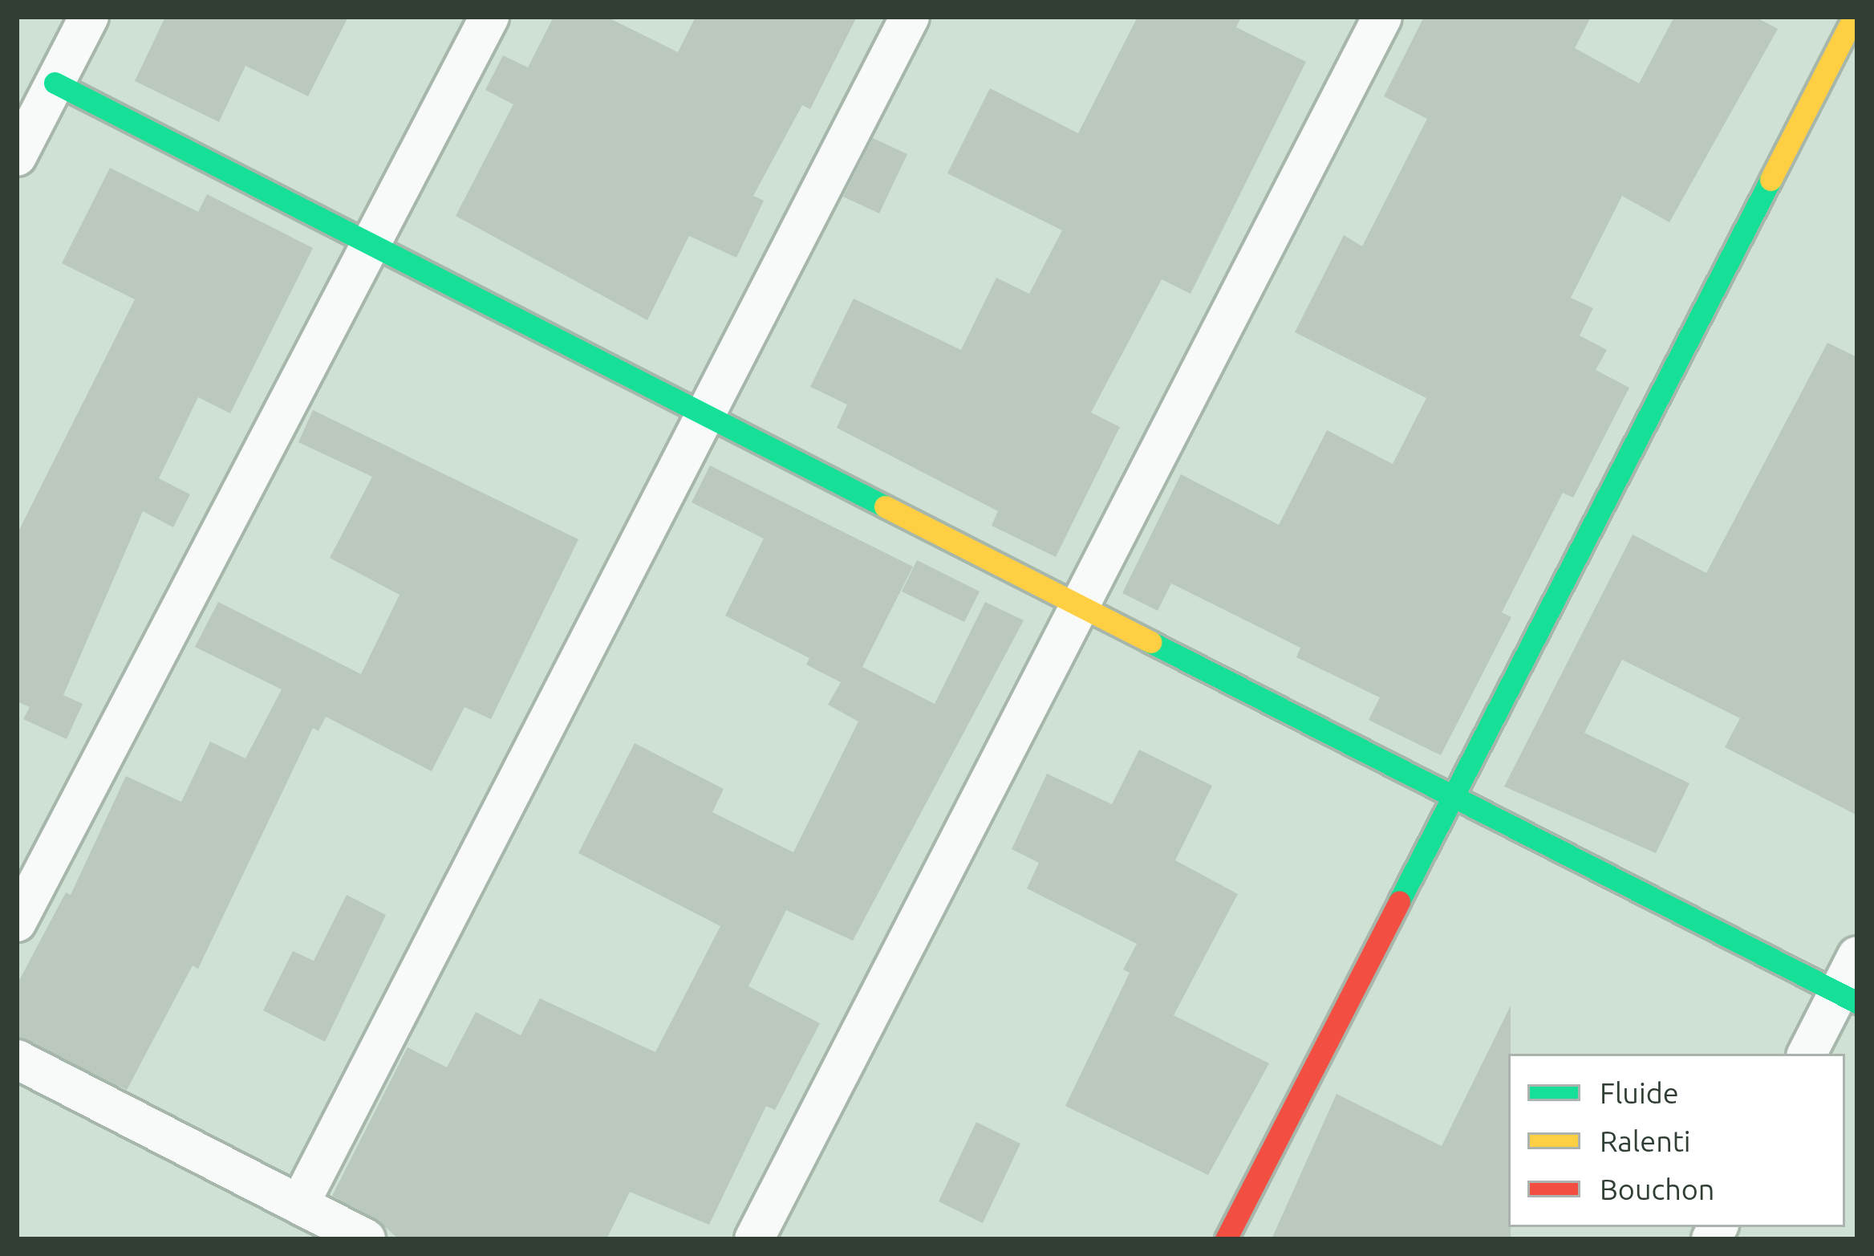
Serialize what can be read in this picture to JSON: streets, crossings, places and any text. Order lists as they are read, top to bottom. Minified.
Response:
{"legend":["Fluide","Ralenti","Bouchon"]}
